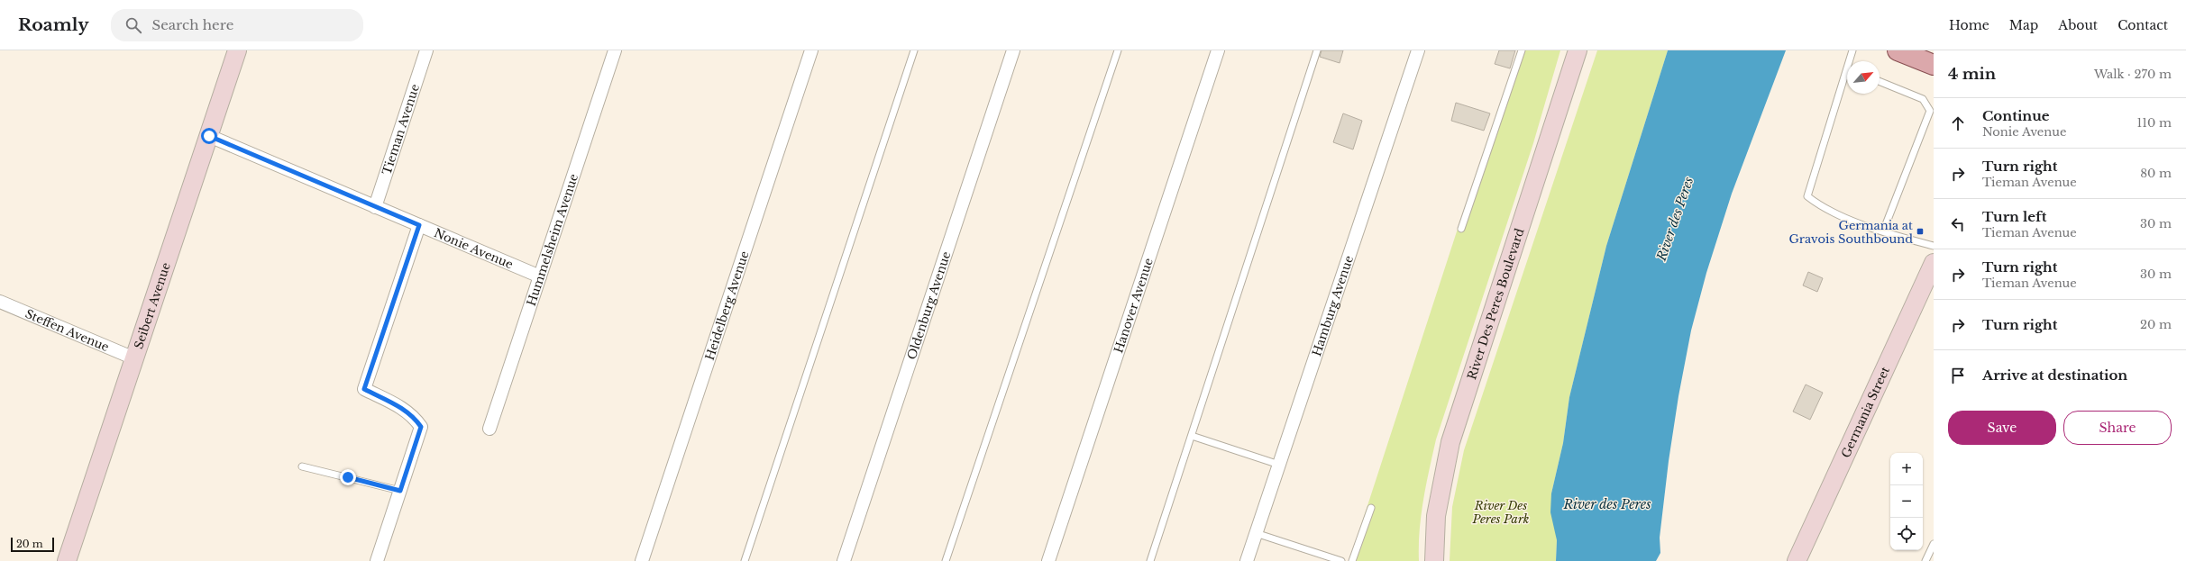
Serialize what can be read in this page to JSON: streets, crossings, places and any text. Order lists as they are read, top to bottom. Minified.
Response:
{"streets":{"main road":["River Des Peres Boulevard","Seibert Avenue","Germania Street"],"street":["Tieman Avenue","Hummelsheim Avenue","Nonie Avenue","Hamburg Avenue","Heidelberg Avenue","Oldenburg Avenue","Hanover Avenue","Steffen Avenue"]},"crossings":[["Tieman Avenue","Nonie Avenue"],["Hummelsheim Avenue","Nonie Avenue"],["Nonie Avenue","Seibert Avenue"],["Seibert Avenue","Steffen Avenue"]],"water":["River des Peres"],"parks":["River Des Peres Park"],"places":{"transit":["Germania at Gravois Southbound"]},"scale_bar":"20 m","north":"top right","page":{"header":"Roamly","search":"Search here","nav":["Home","Map","About","Contact"],"heading":["4 min","Walk · 270 m"],"list":[["Continue","Nonie Avenue","110 m"],["Turn right","Tieman Avenue","80 m"],["Turn left","Tieman Avenue","30 m"],["Turn right","Tieman Avenue","30 m"],["Turn right","20 m"],"Arrive at destination"],"buttons":["Save","Share"],"map_buttons":["+","−"],"scale":"20 m"}}
